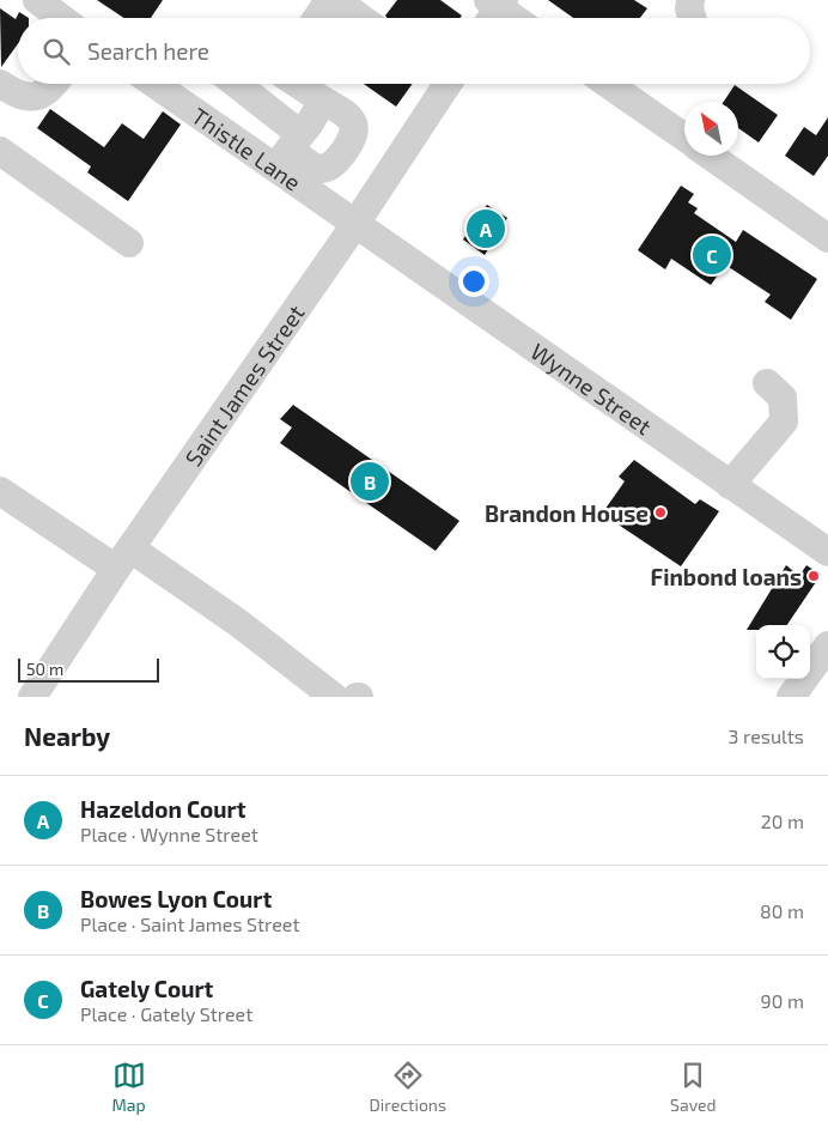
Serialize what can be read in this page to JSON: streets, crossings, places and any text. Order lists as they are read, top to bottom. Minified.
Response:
{"streets":{"street":["Thistle Lane","Saint James Street","Wynne Street"]},"crossings":[["Thistle Lane","Saint James Street"],["Thistle Lane","Wynne Street"],["Saint James Street","Wynne Street"]],"places":["Brandon House","Finbond loans"],"scale_bar":"50 m","north":"top left","page":{"search":"Search here","pins":["A","C","B"],"scale":"50 m","heading":["Nearby","3 results"],"list":[{"mark":"A","name":"Hazeldon Court","note":"Place · Wynne Street","value":"20 m"},{"mark":"B","name":"Bowes Lyon Court","note":"Place · Saint James Street","value":"80 m"},{"mark":"C","name":"Gately Court","note":"Place · Gately Street","value":"90 m"}],"nav":["Map","Directions","Saved"]}}
